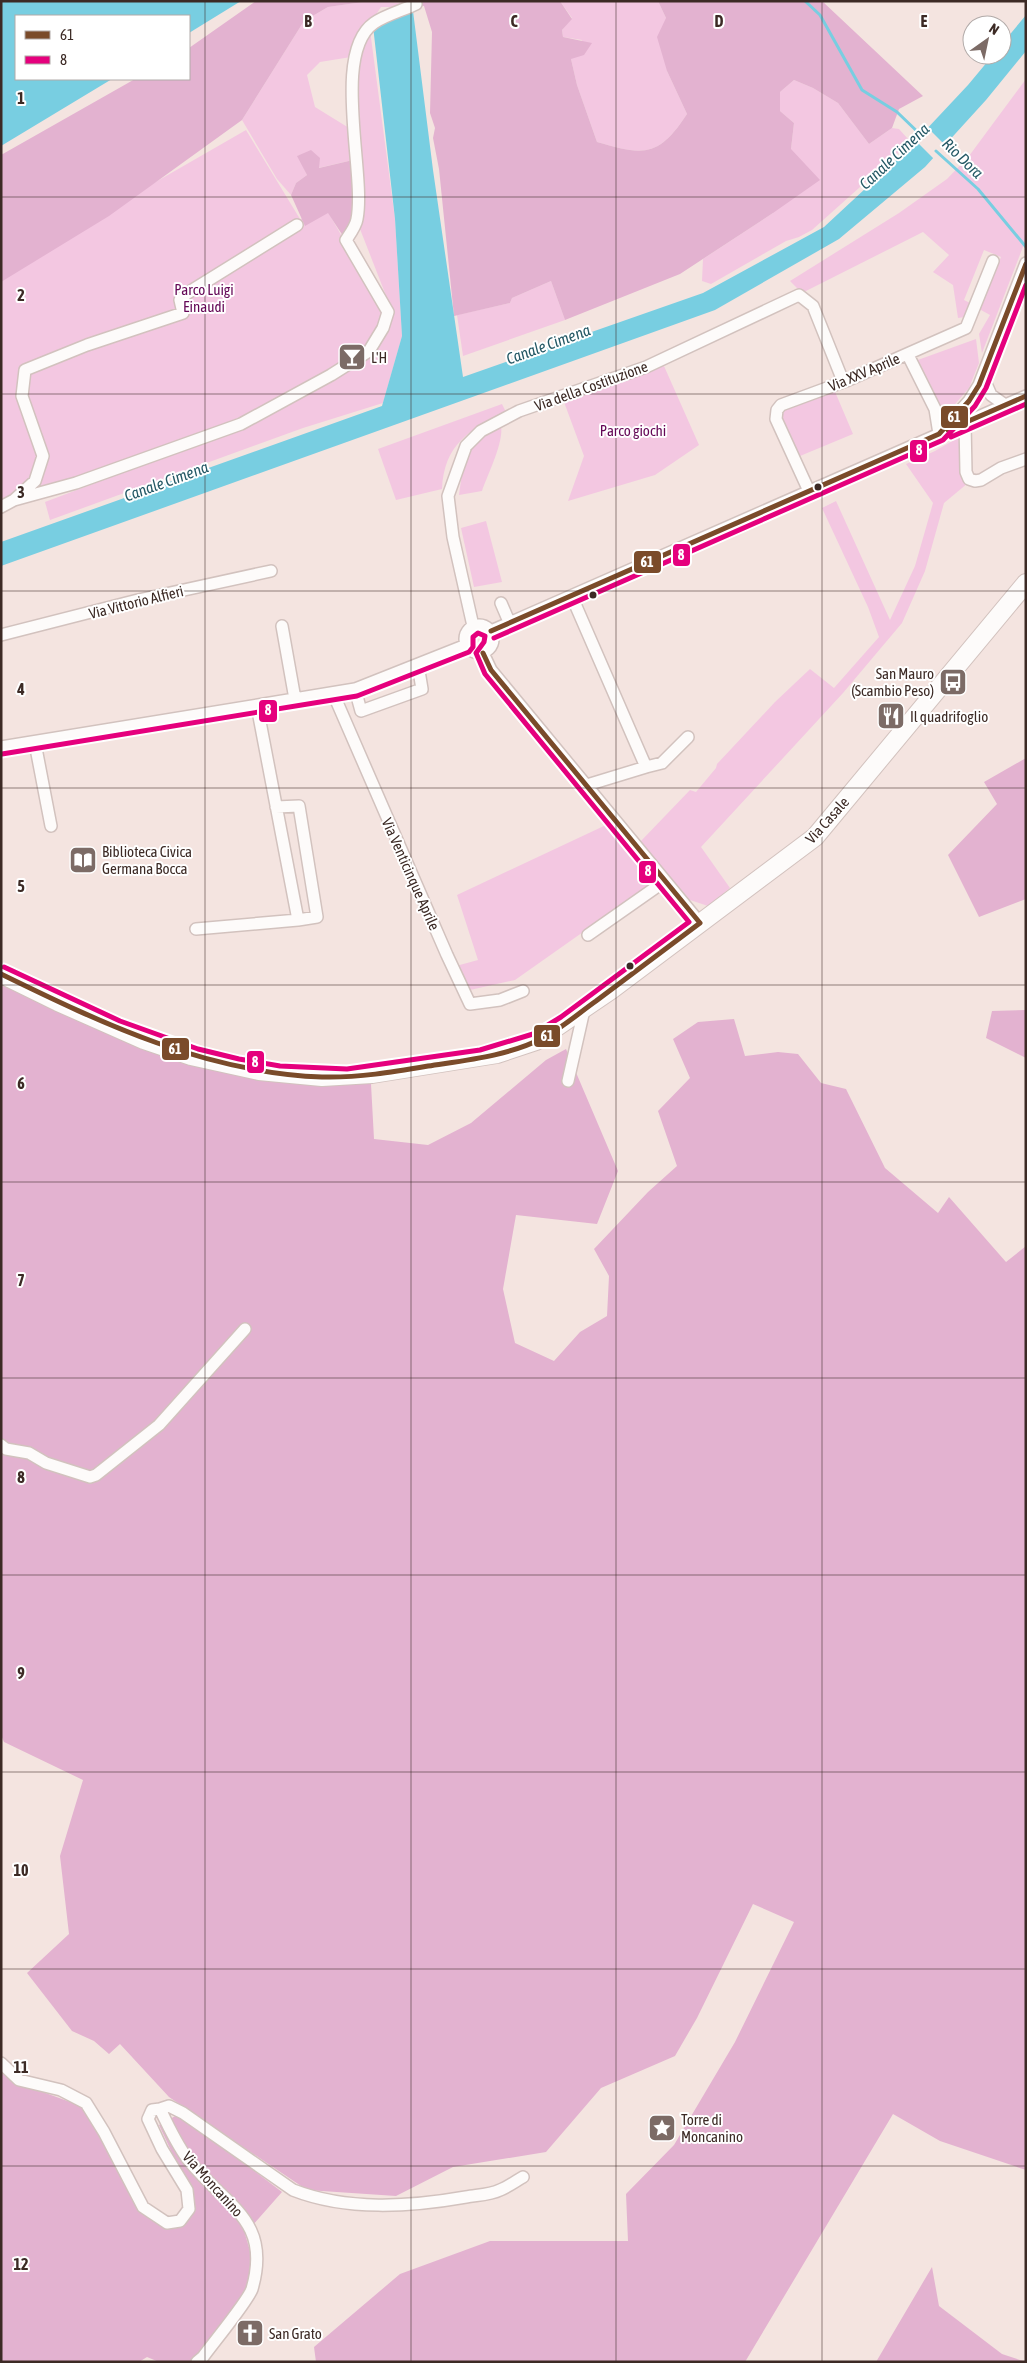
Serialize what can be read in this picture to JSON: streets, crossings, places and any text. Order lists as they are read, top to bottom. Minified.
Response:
{"streets":{"main road":["Via Casale"],"street":["Via XXV Aprile","Via della Costituzione","Via Vittorio Alfieri","Via Venticinque Aprile","Via Moncanino"]},"crossings":[["Via XXV Aprile","Via della Costituzione"]],"water":["Canale Cimena","Rio Dora"],"parks":["Parco Luigi Einaudi","Parco giochi"],"places":{"bar":["L'H"],"bus stop":["San Mauro (Scambio Peso)"],"restaurant":["Il quadrifoglio"],"library":["Biblioteca Civica Germana Bocca"],"place":["Torre di Moncanino"],"church":["San Grato"]},"lines":["transit line 61","transit line 8"],"legend":["61","8"],"north":"top right","grid":{"columns":["B","C","D","E"],"rows":["1","2","3","4","5","6","7","8","9","10","11","12"]}}
